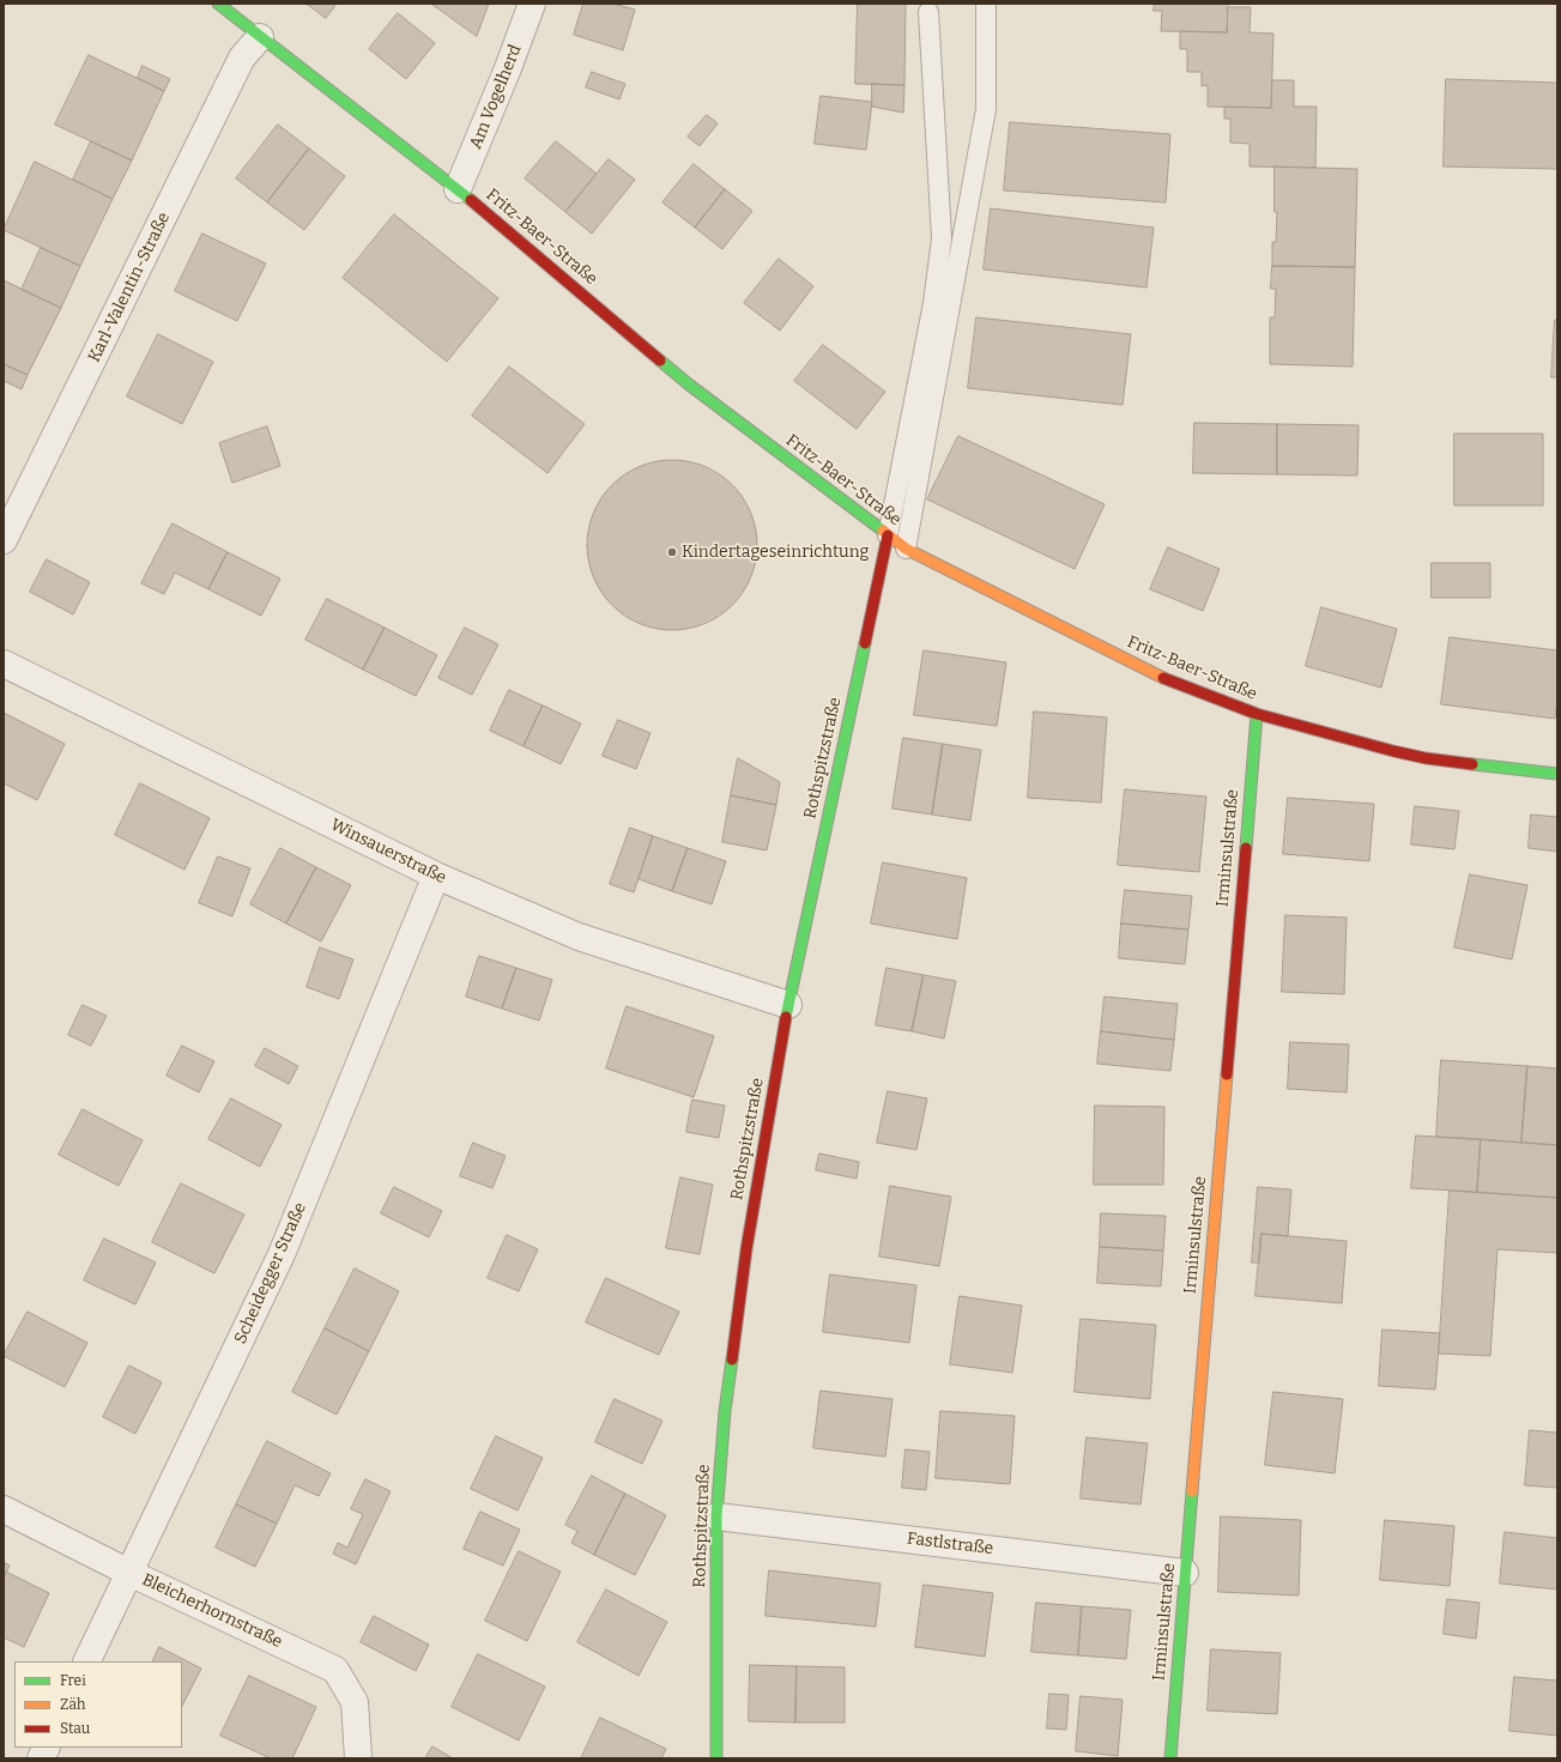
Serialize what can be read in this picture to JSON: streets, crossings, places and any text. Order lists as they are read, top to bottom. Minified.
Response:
{"streets":{"street":["Am Vogelherd","Fritz-Baer-Straße","Karl-Valentin-Straße","Rothspitzstraße","Irminsulstraße","Winsauerstraße","Scheidegger Straße","Fastlstraße","Bleicherhornstraße"]},"crossings":[["Am Vogelherd","Fritz-Baer-Straße"],["Fritz-Baer-Straße","Karl-Valentin-Straße"],["Fritz-Baer-Straße","Rothspitzstraße"],["Fritz-Baer-Straße","Irminsulstraße"],["Rothspitzstraße","Winsauerstraße"],["Rothspitzstraße","Fastlstraße"],["Irminsulstraße","Fastlstraße"],["Winsauerstraße","Scheidegger Straße"],["Scheidegger Straße","Bleicherhornstraße"]],"places":["Kindertageseinrichtung"],"legend":["Frei","Zäh","Stau"]}
